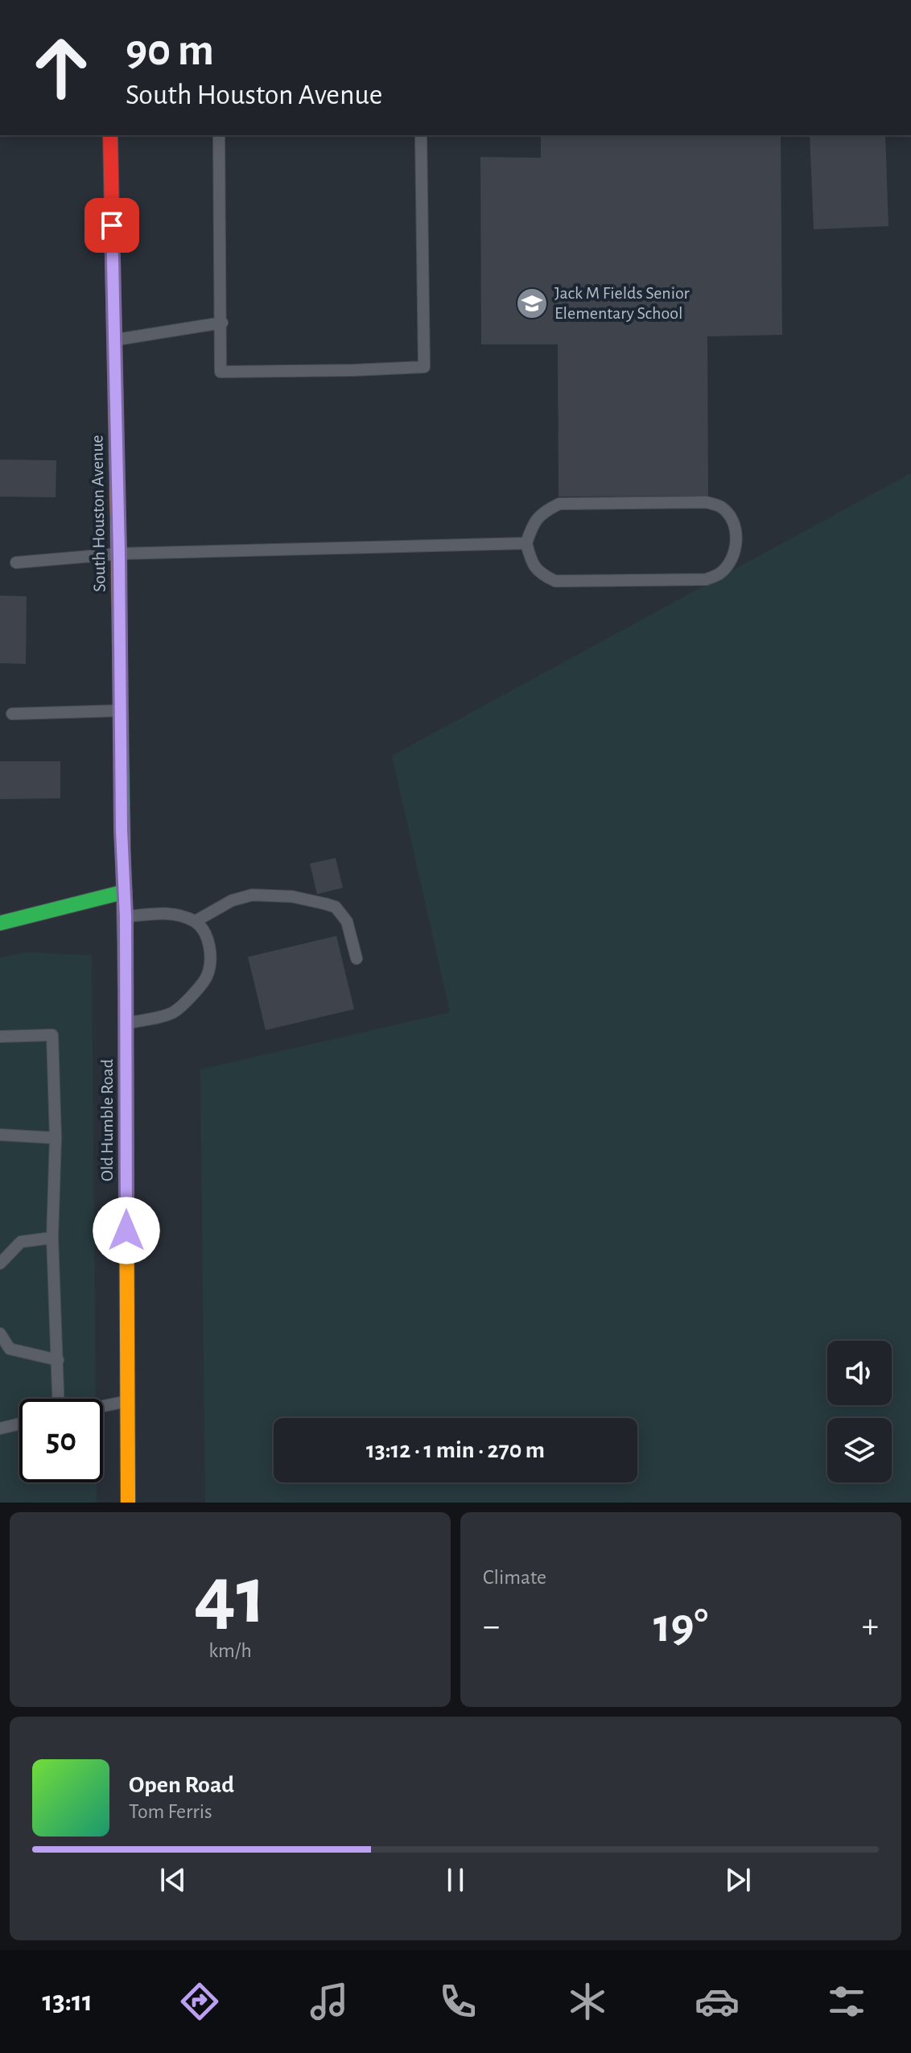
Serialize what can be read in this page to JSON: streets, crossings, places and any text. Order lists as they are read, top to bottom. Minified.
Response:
{"streets":{"main road":["South Houston Avenue","Old Humble Road"]},"crossings":[["South Houston Avenue","Old Humble Road"]],"places":{"school or university":["Jack M Fields Senior Elementary School"]},"page":{"turn":["90 m","South Houston Avenue"],"limit":"50","trip":"13:12 · 1 min · 270 m","tile":[["41","km/h"],"Climate"],"heat":["−","19°","+"],"song":["Open Road","Tom Ferris"],"tabs":"13:11"}}
